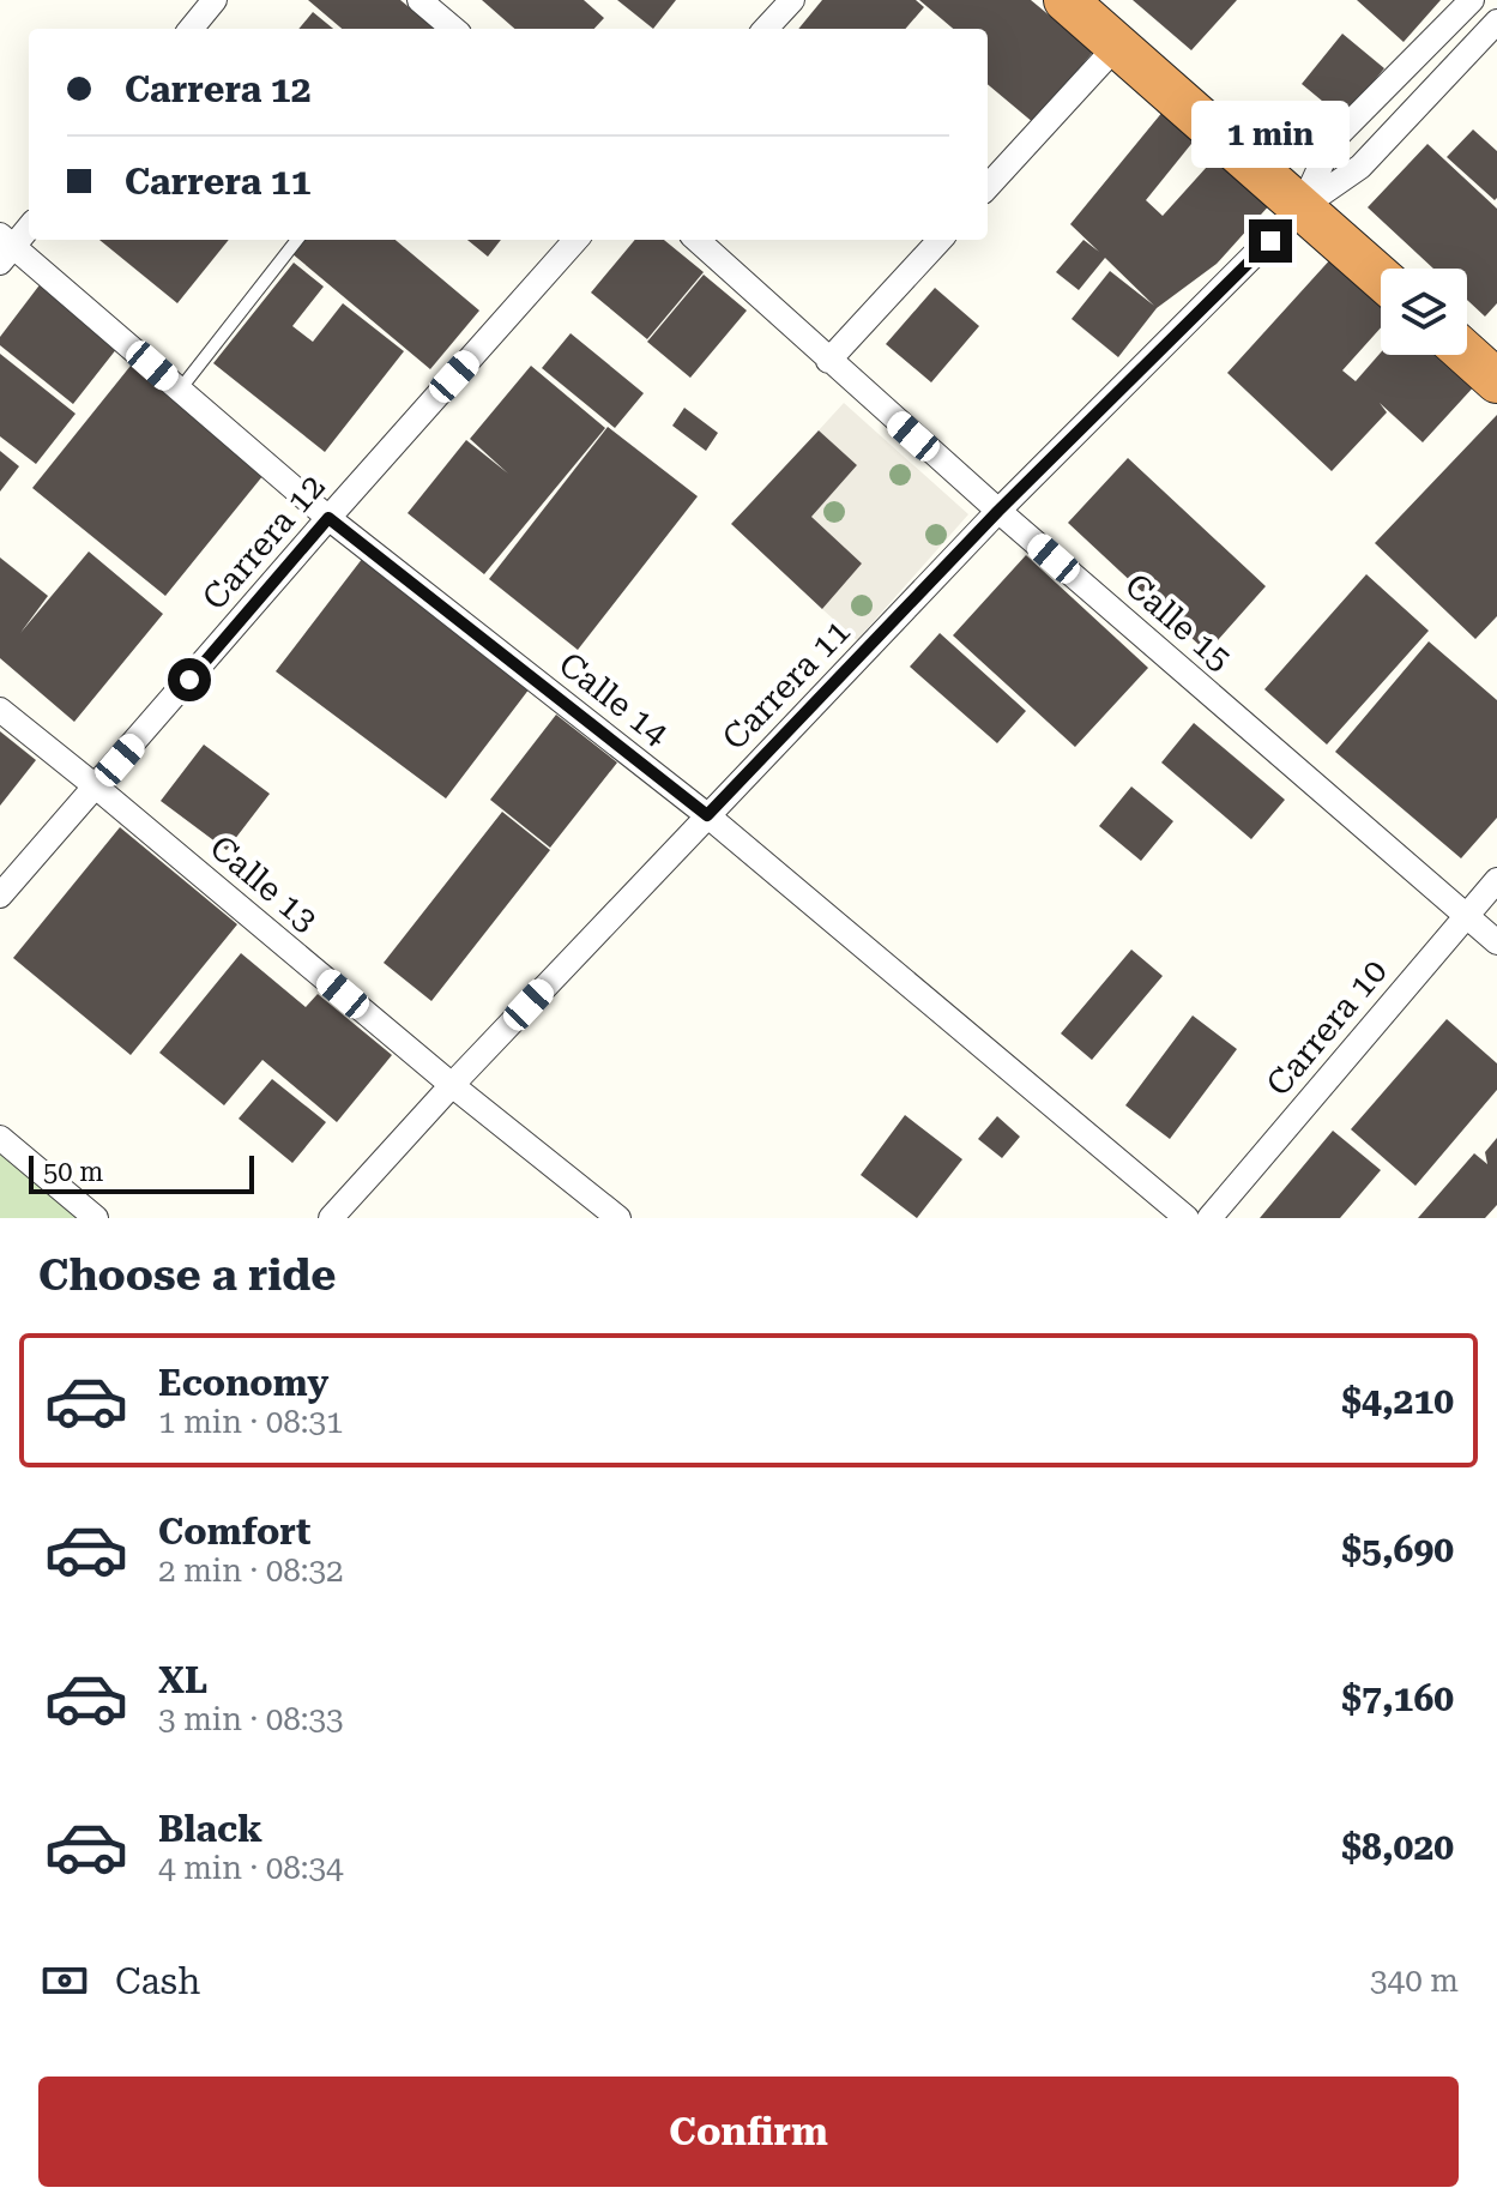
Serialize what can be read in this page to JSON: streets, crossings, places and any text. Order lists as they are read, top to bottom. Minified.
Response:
{"streets":{"street":["Carrera 12","Calle 15","Carrera 11","Calle 14","Calle 13","Carrera 10"]},"crossings":[["Carrera 12","Calle 14"],["Carrera 12","Calle 13"],["Calle 15","Carrera 11"],["Calle 15","Carrera 10"],["Carrera 11","Calle 14"],["Carrera 11","Calle 13"]],"scale_bar":"50 m","page":{"banner":["Carrera 12","Carrera 11"],"bubble":"1 min","scale":"50 m","heading":"Choose a ride","list":[{"name":"Economy","note":"1 min · 08:31","value":"$4,210"},{"name":"Comfort","note":"2 min · 08:32","value":"$5,690"},{"name":"XL","note":"3 min · 08:33","value":"$7,160"},{"name":"Black","note":"4 min · 08:34","value":"$8,020"}],"pay":["Cash","340 m"],"buttons":"Confirm"}}
